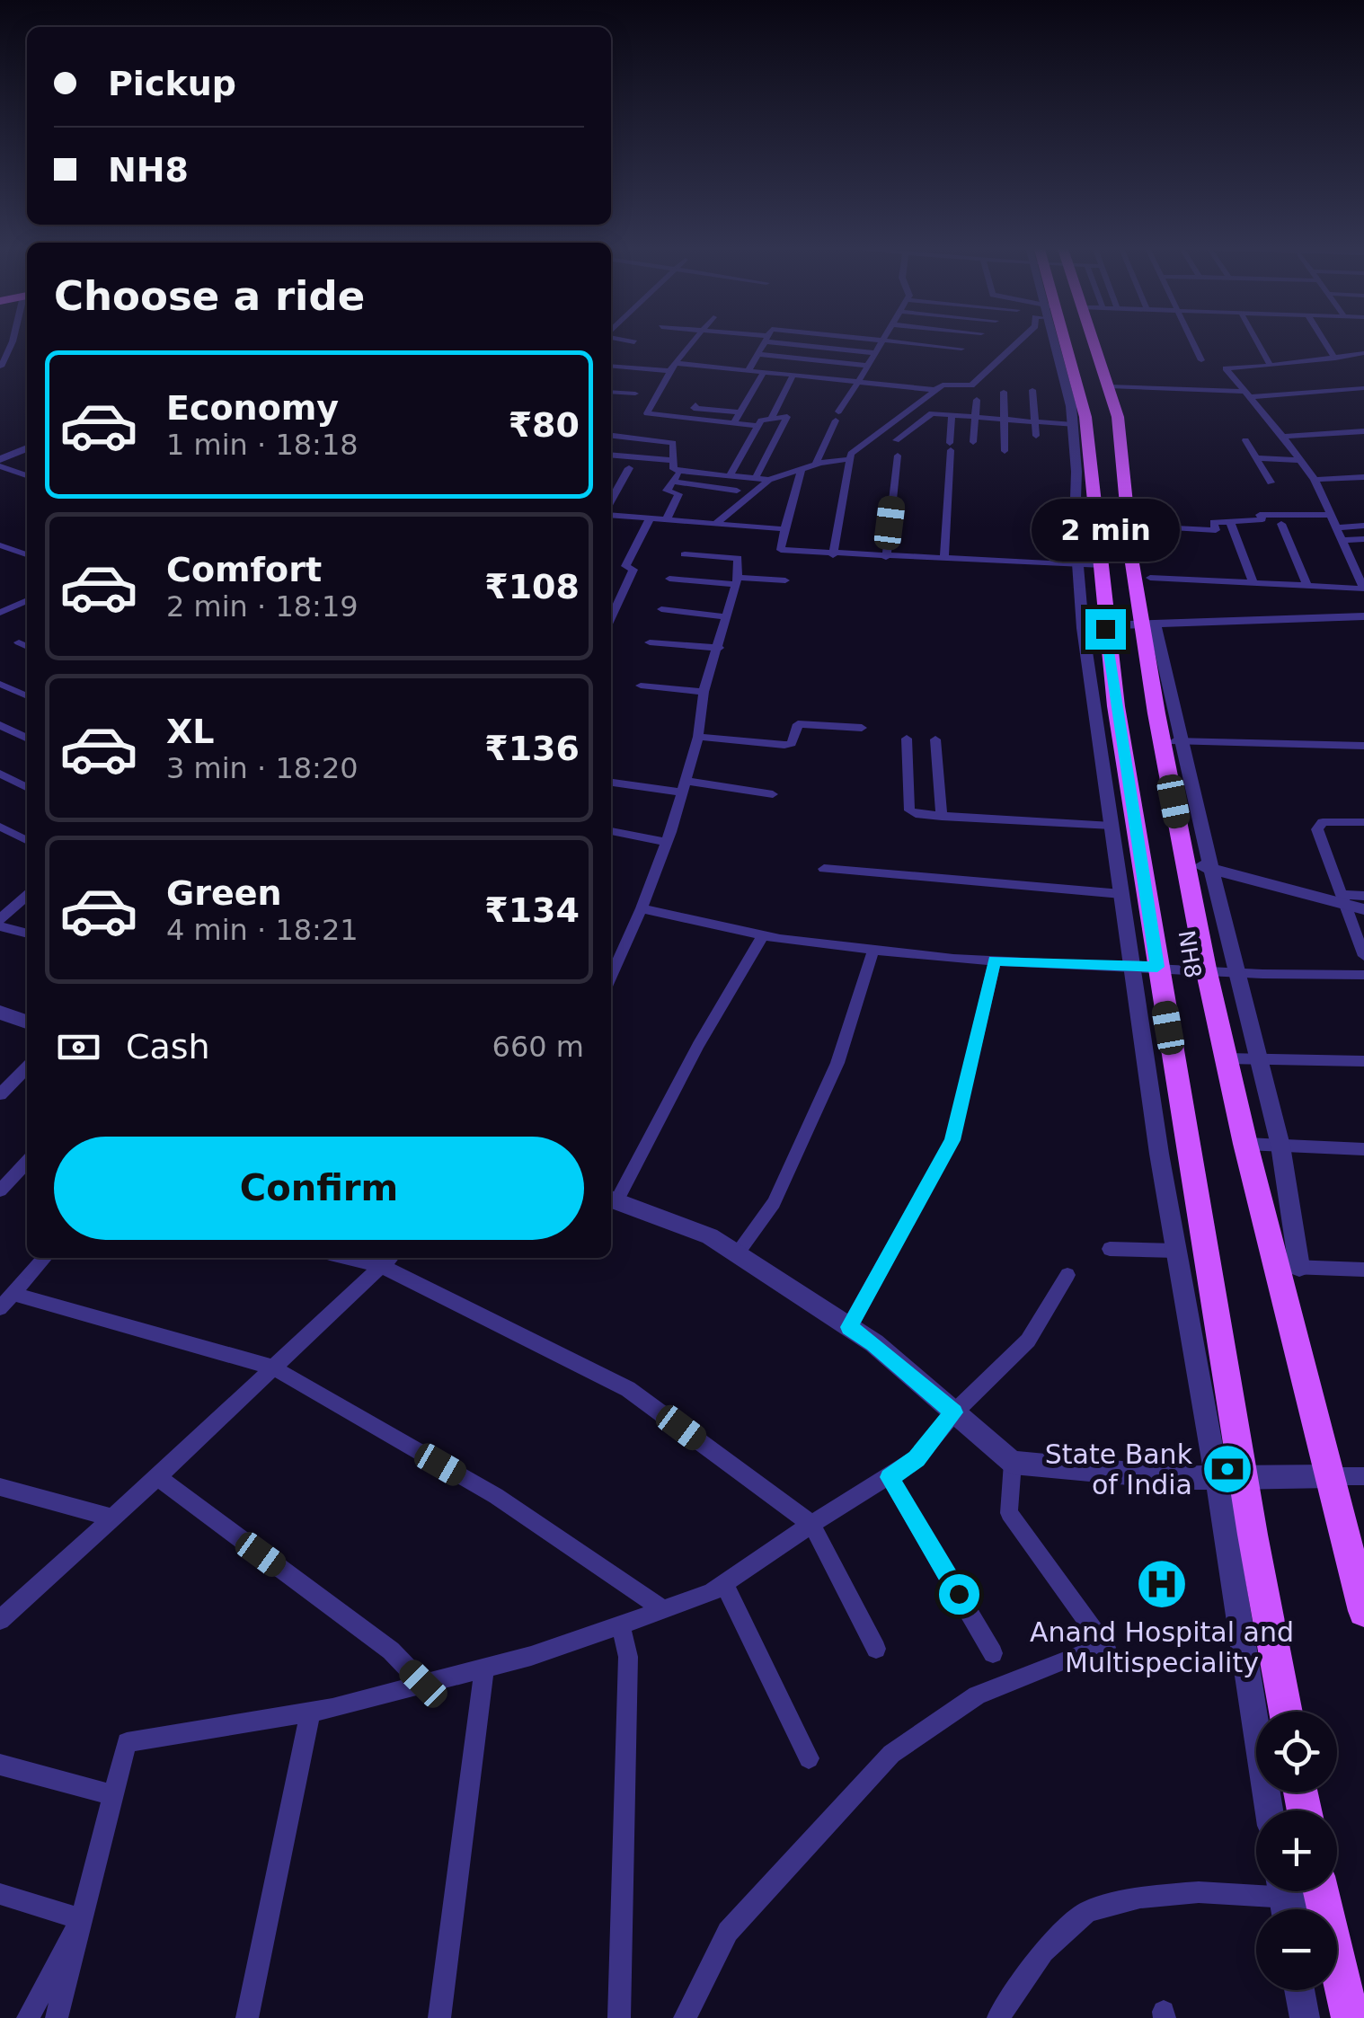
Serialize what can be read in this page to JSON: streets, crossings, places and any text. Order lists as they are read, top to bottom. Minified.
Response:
{"streets":{"main road":["NH8"]},"places":{"bank":["State Bank of India"],"hospital":["Anand Hospital and Multispeciality"]},"page":{"banner":["Pickup","NH8"],"heading":"Choose a ride","list":[{"name":"Economy","note":"1 min · 18:18","value":"₹80"},{"name":"Comfort","note":"2 min · 18:19","value":"₹108"},{"name":"XL","note":"3 min · 18:20","value":"₹136"},{"name":"Green","note":"4 min · 18:21","value":"₹134"}],"bubble":"2 min","pay":["Cash","660 m"],"buttons":"Confirm","map_buttons":["+","−"]}}
